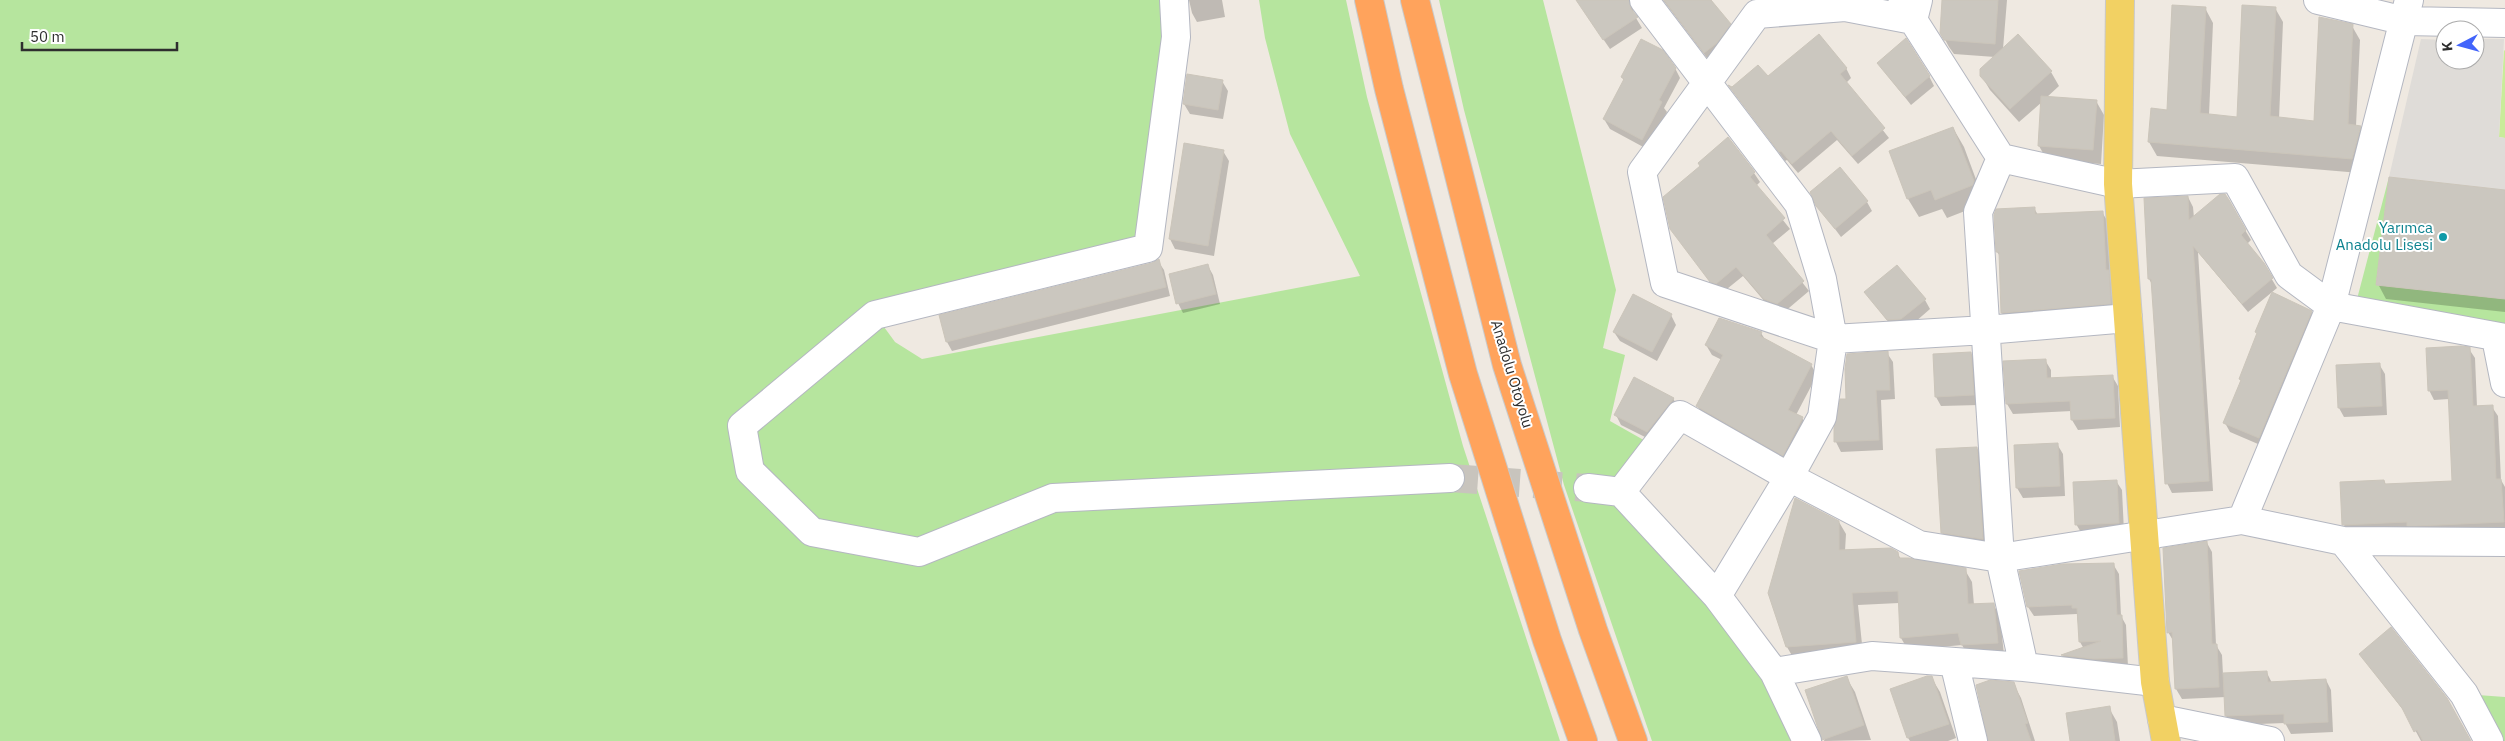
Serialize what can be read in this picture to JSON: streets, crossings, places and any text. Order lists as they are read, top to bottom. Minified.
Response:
{"streets":{"highway":["Anadolu Otoyolu"]},"places":["Yarımca Anadolu Lisesi"],"scale_bar":"50 m","north":"left"}
